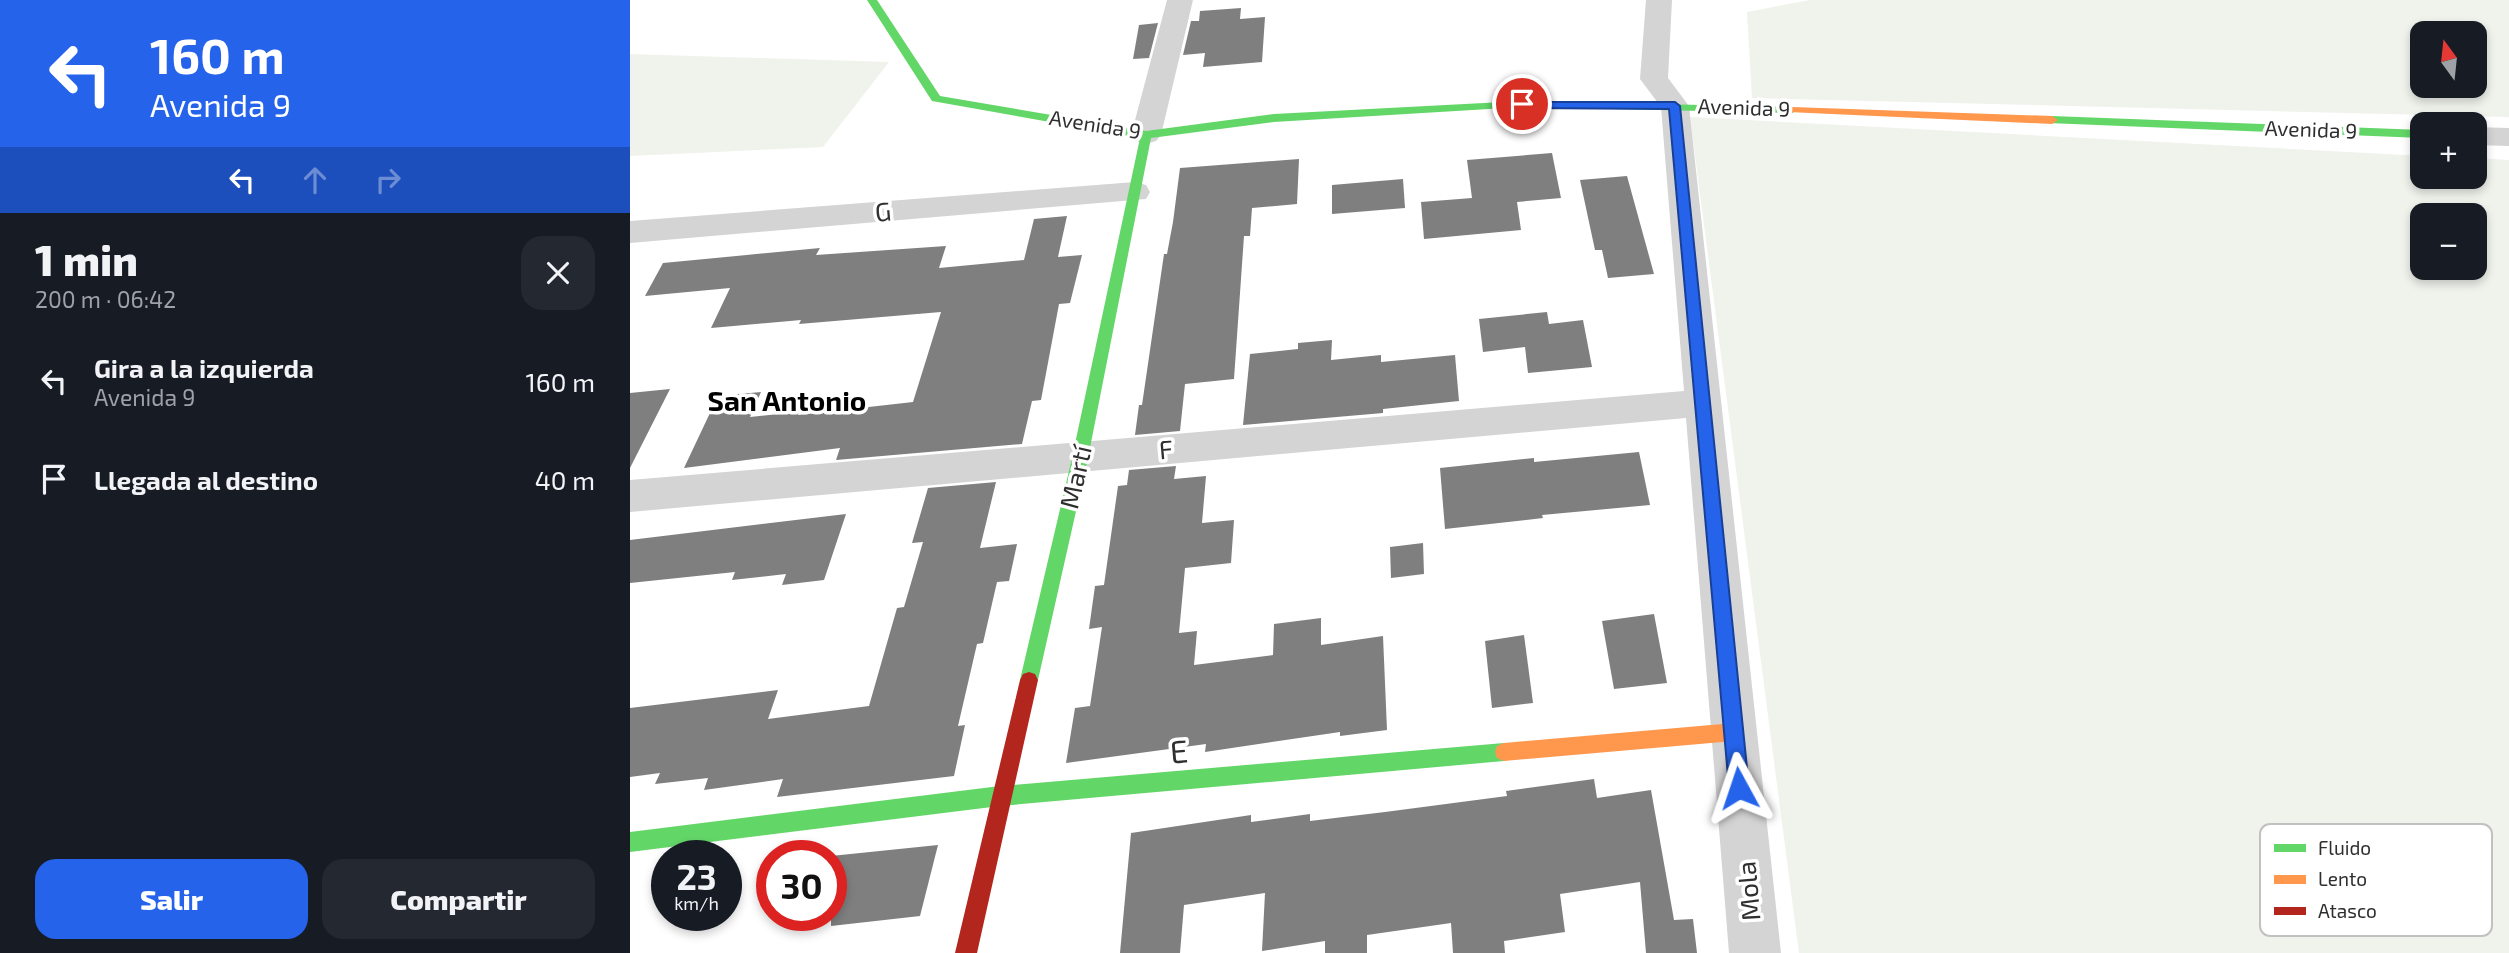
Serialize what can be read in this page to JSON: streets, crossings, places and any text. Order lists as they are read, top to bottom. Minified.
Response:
{"streets":{"street":["Avenida 9","G","F","Martí","E","Mola"]},"crossings":[["Avenida 9","Martí"],["Avenida 9","Mola"],["G","Martí"],["F","Martí"],["F","Mola"],["Martí","E"],["E","Mola"]],"districts":["San Antonio"],"legend":["Fluido","Lento","Atasco"],"north":"top","page":{"turn":["160 m","Avenida 9"],"map_buttons":["+","−"],"heading":["1 min","200 m · 06:42"],"list":[{"name":"Gira a la izquierda","note":"Avenida 9","value":"160 m"},{"name":"Llegada al destino","value":"40 m"}],"speed":"23 km/h","limit":"30","buttons":["Salir","Compartir"]}}
